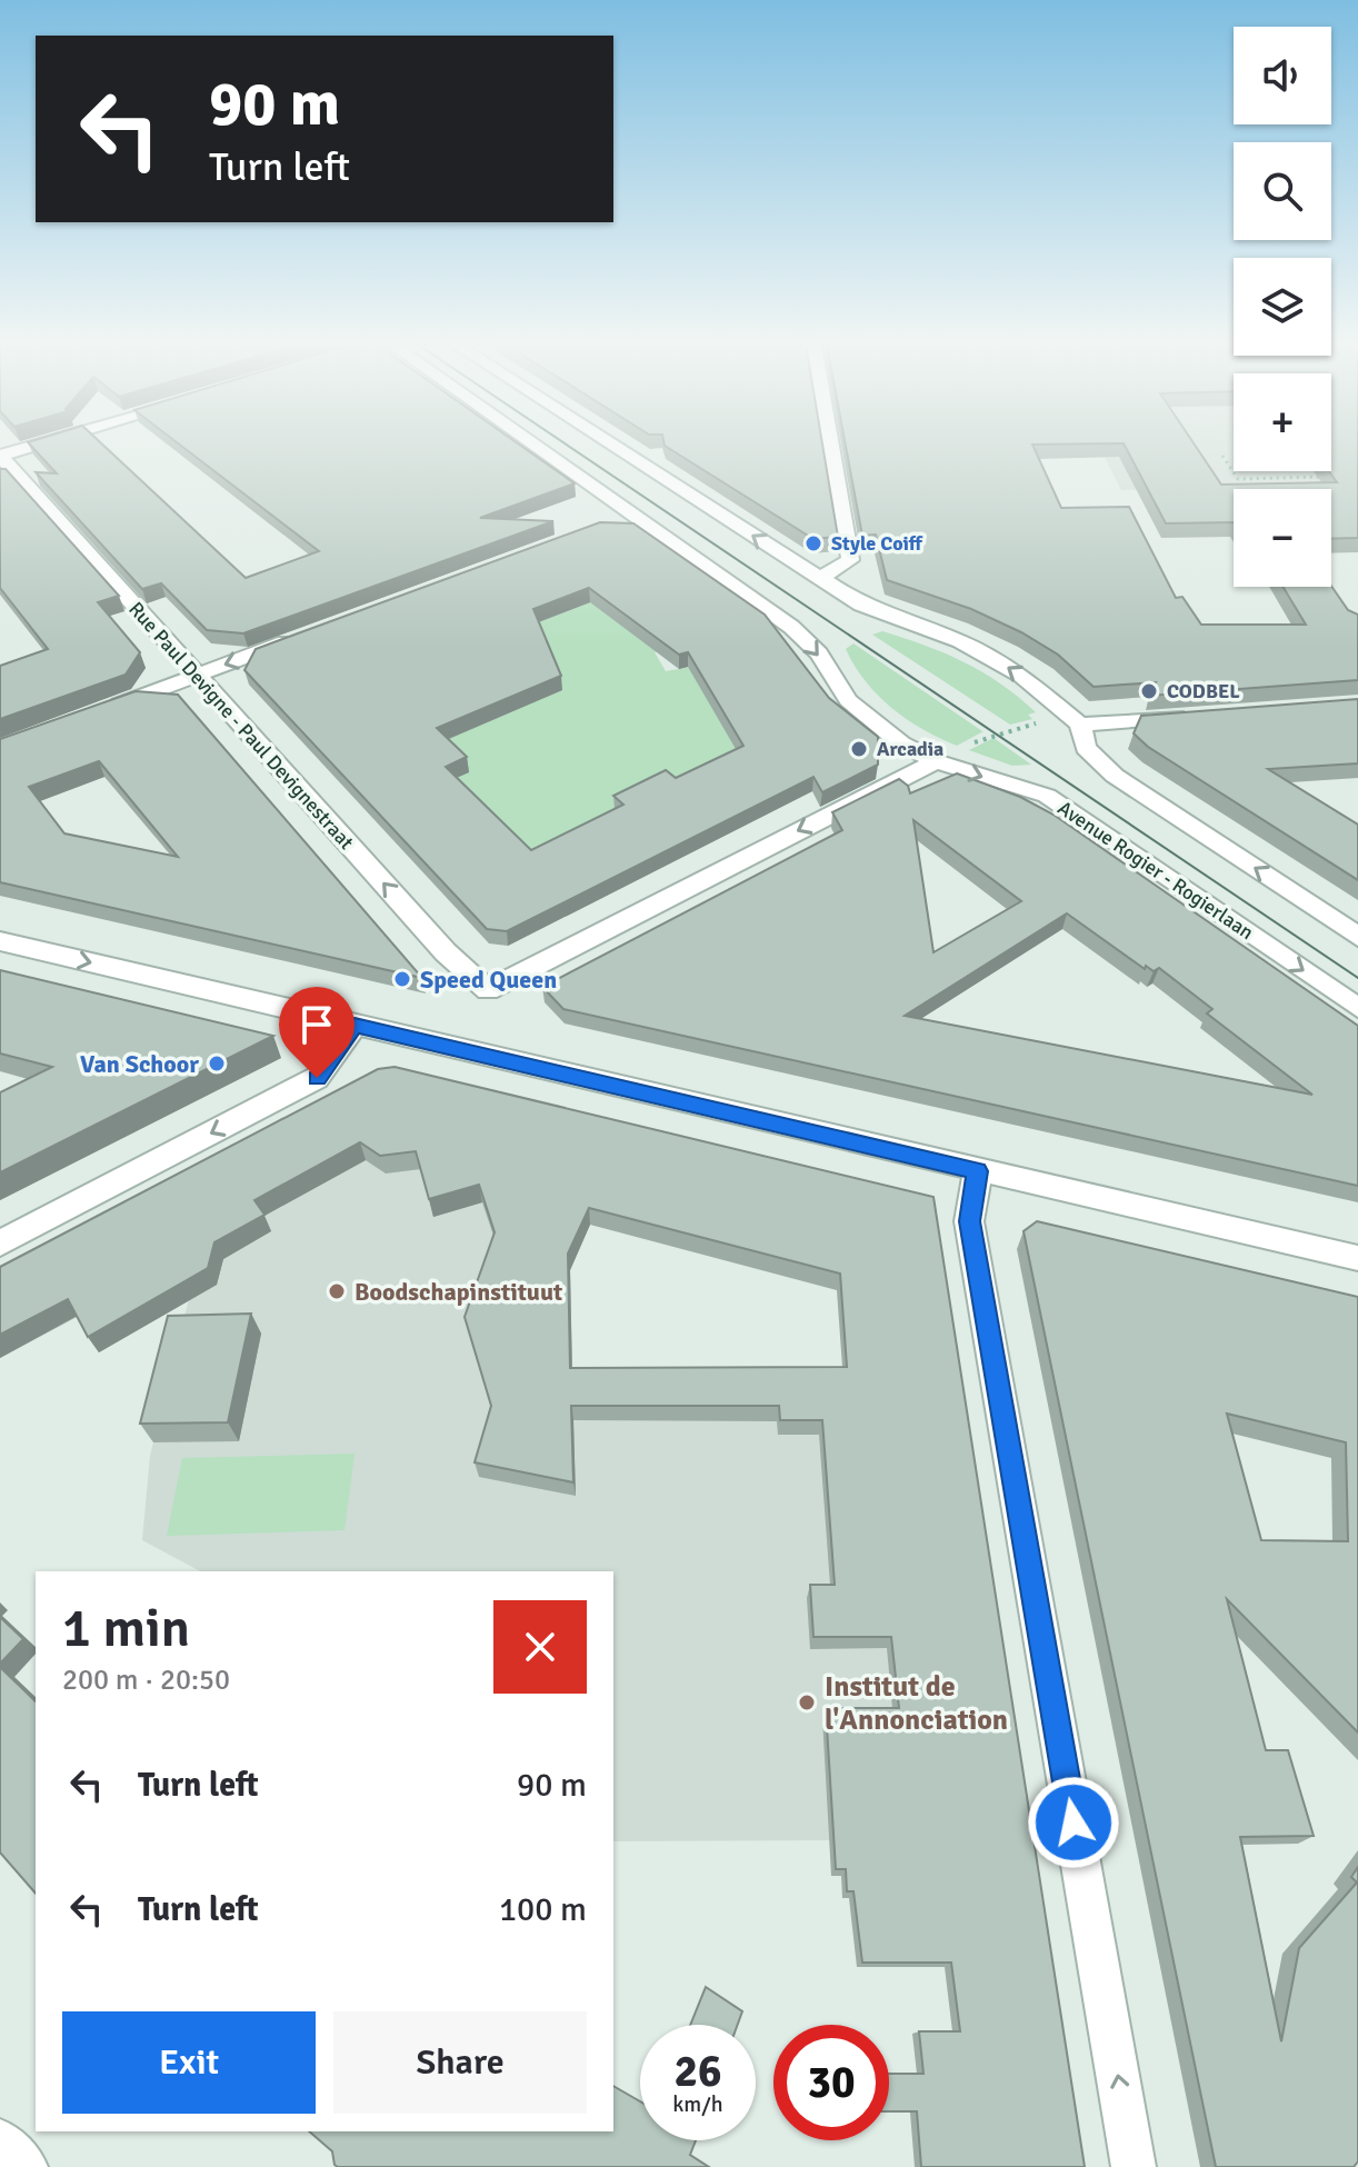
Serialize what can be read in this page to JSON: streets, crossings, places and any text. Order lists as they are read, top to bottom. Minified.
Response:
{"streets":{"street":["Rue Paul Devigne - Paul Devignestraat","Avenue Rogier - Rogierlaan"]},"crossings":[["Rue Paul Devigne - Paul Devignestraat","Avenue Rogier - Rogierlaan"]],"places":["Style Coiff","CODBEL","Arcadia","Speed Queen","Van Schoor","Boodschapinstituut","Institut de l'Annonciation"],"page":{"map_buttons":["+","−"],"turn":["90 m","Turn left"],"heading":["1 min","200 m · 20:50"],"list":[{"name":"Turn left","value":"90 m"},{"name":"Turn left","value":"100 m"}],"buttons":["Exit","Share"],"speed":"26 km/h","limit":"30"}}
